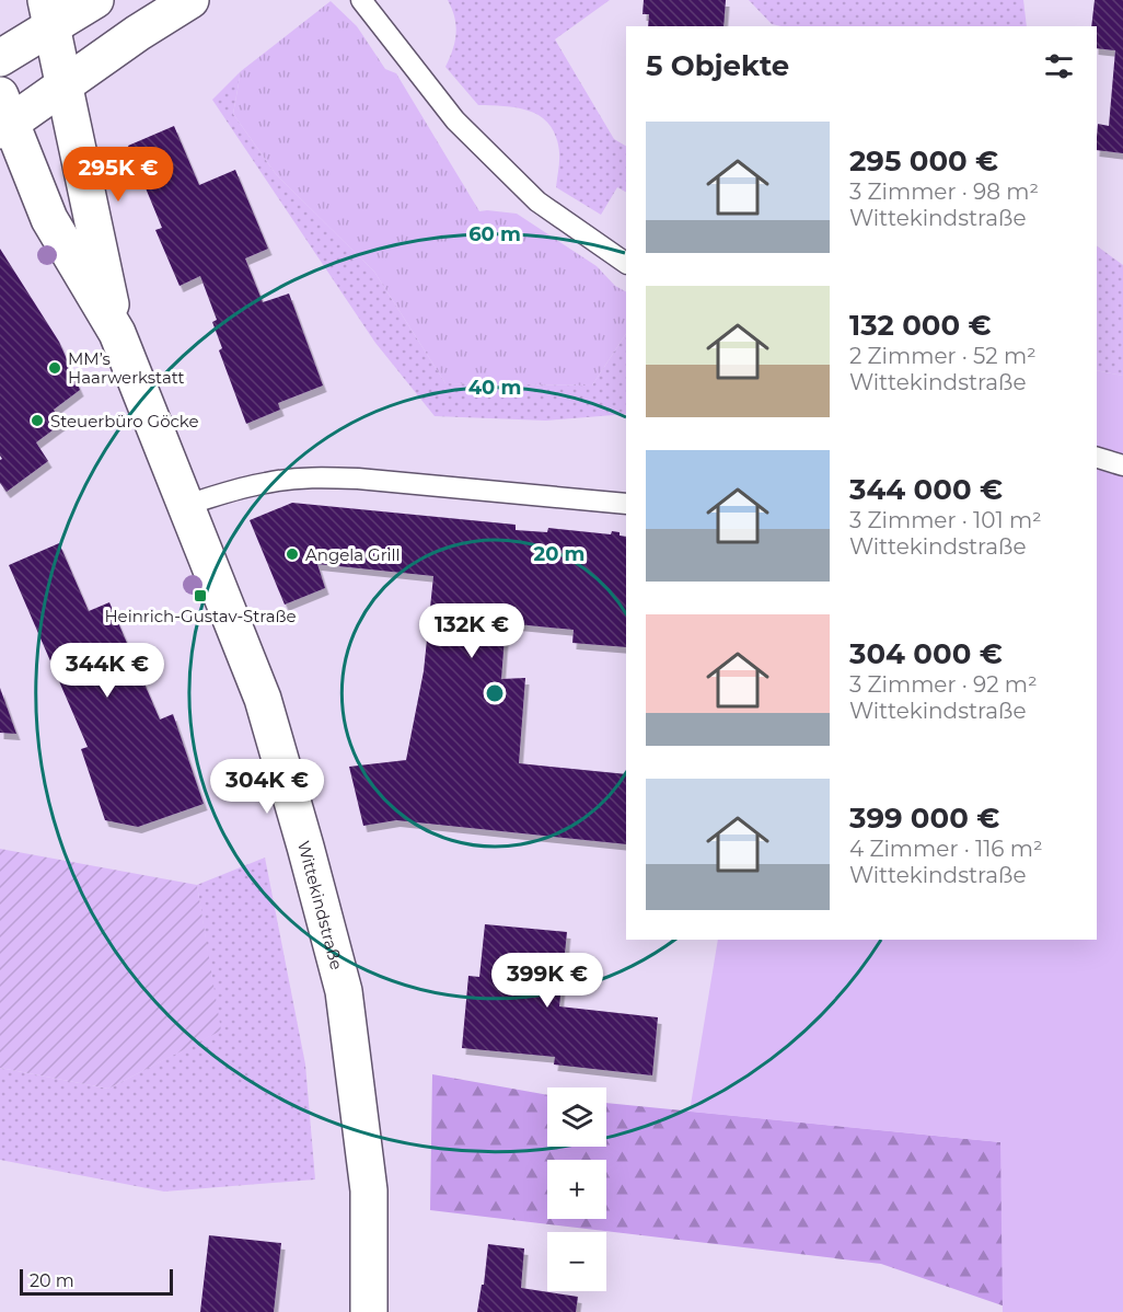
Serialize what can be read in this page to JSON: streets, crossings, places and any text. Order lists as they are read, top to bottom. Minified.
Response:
{"streets":{"street":["Wittekindstraße"]},"places":{"other":["MM’s Haarwerkstatt","Steuerbüro Göcke","Angela Grill"],"transit":["Heinrich-Gustav-Straße"]},"scale_bar":"20 m","page":{"heading":"5 Objekte","list":[{"name":"295 000 €","note":"3 Zimmer · 98 m² · Wittekindstraße"},{"name":"132 000 €","note":"2 Zimmer · 52 m² · Wittekindstraße"},{"name":"344 000 €","note":"3 Zimmer · 101 m² · Wittekindstraße"},{"name":"304 000 €","note":"3 Zimmer · 92 m² · Wittekindstraße"},{"name":"399 000 €","note":"4 Zimmer · 116 m² · Wittekindstraße"}],"price":["295K €","132K €","344K €","304K €","399K €"],"map_buttons":["+","−"],"scale":"20 m"},"rings":["60 m","40 m","20 m"]}
